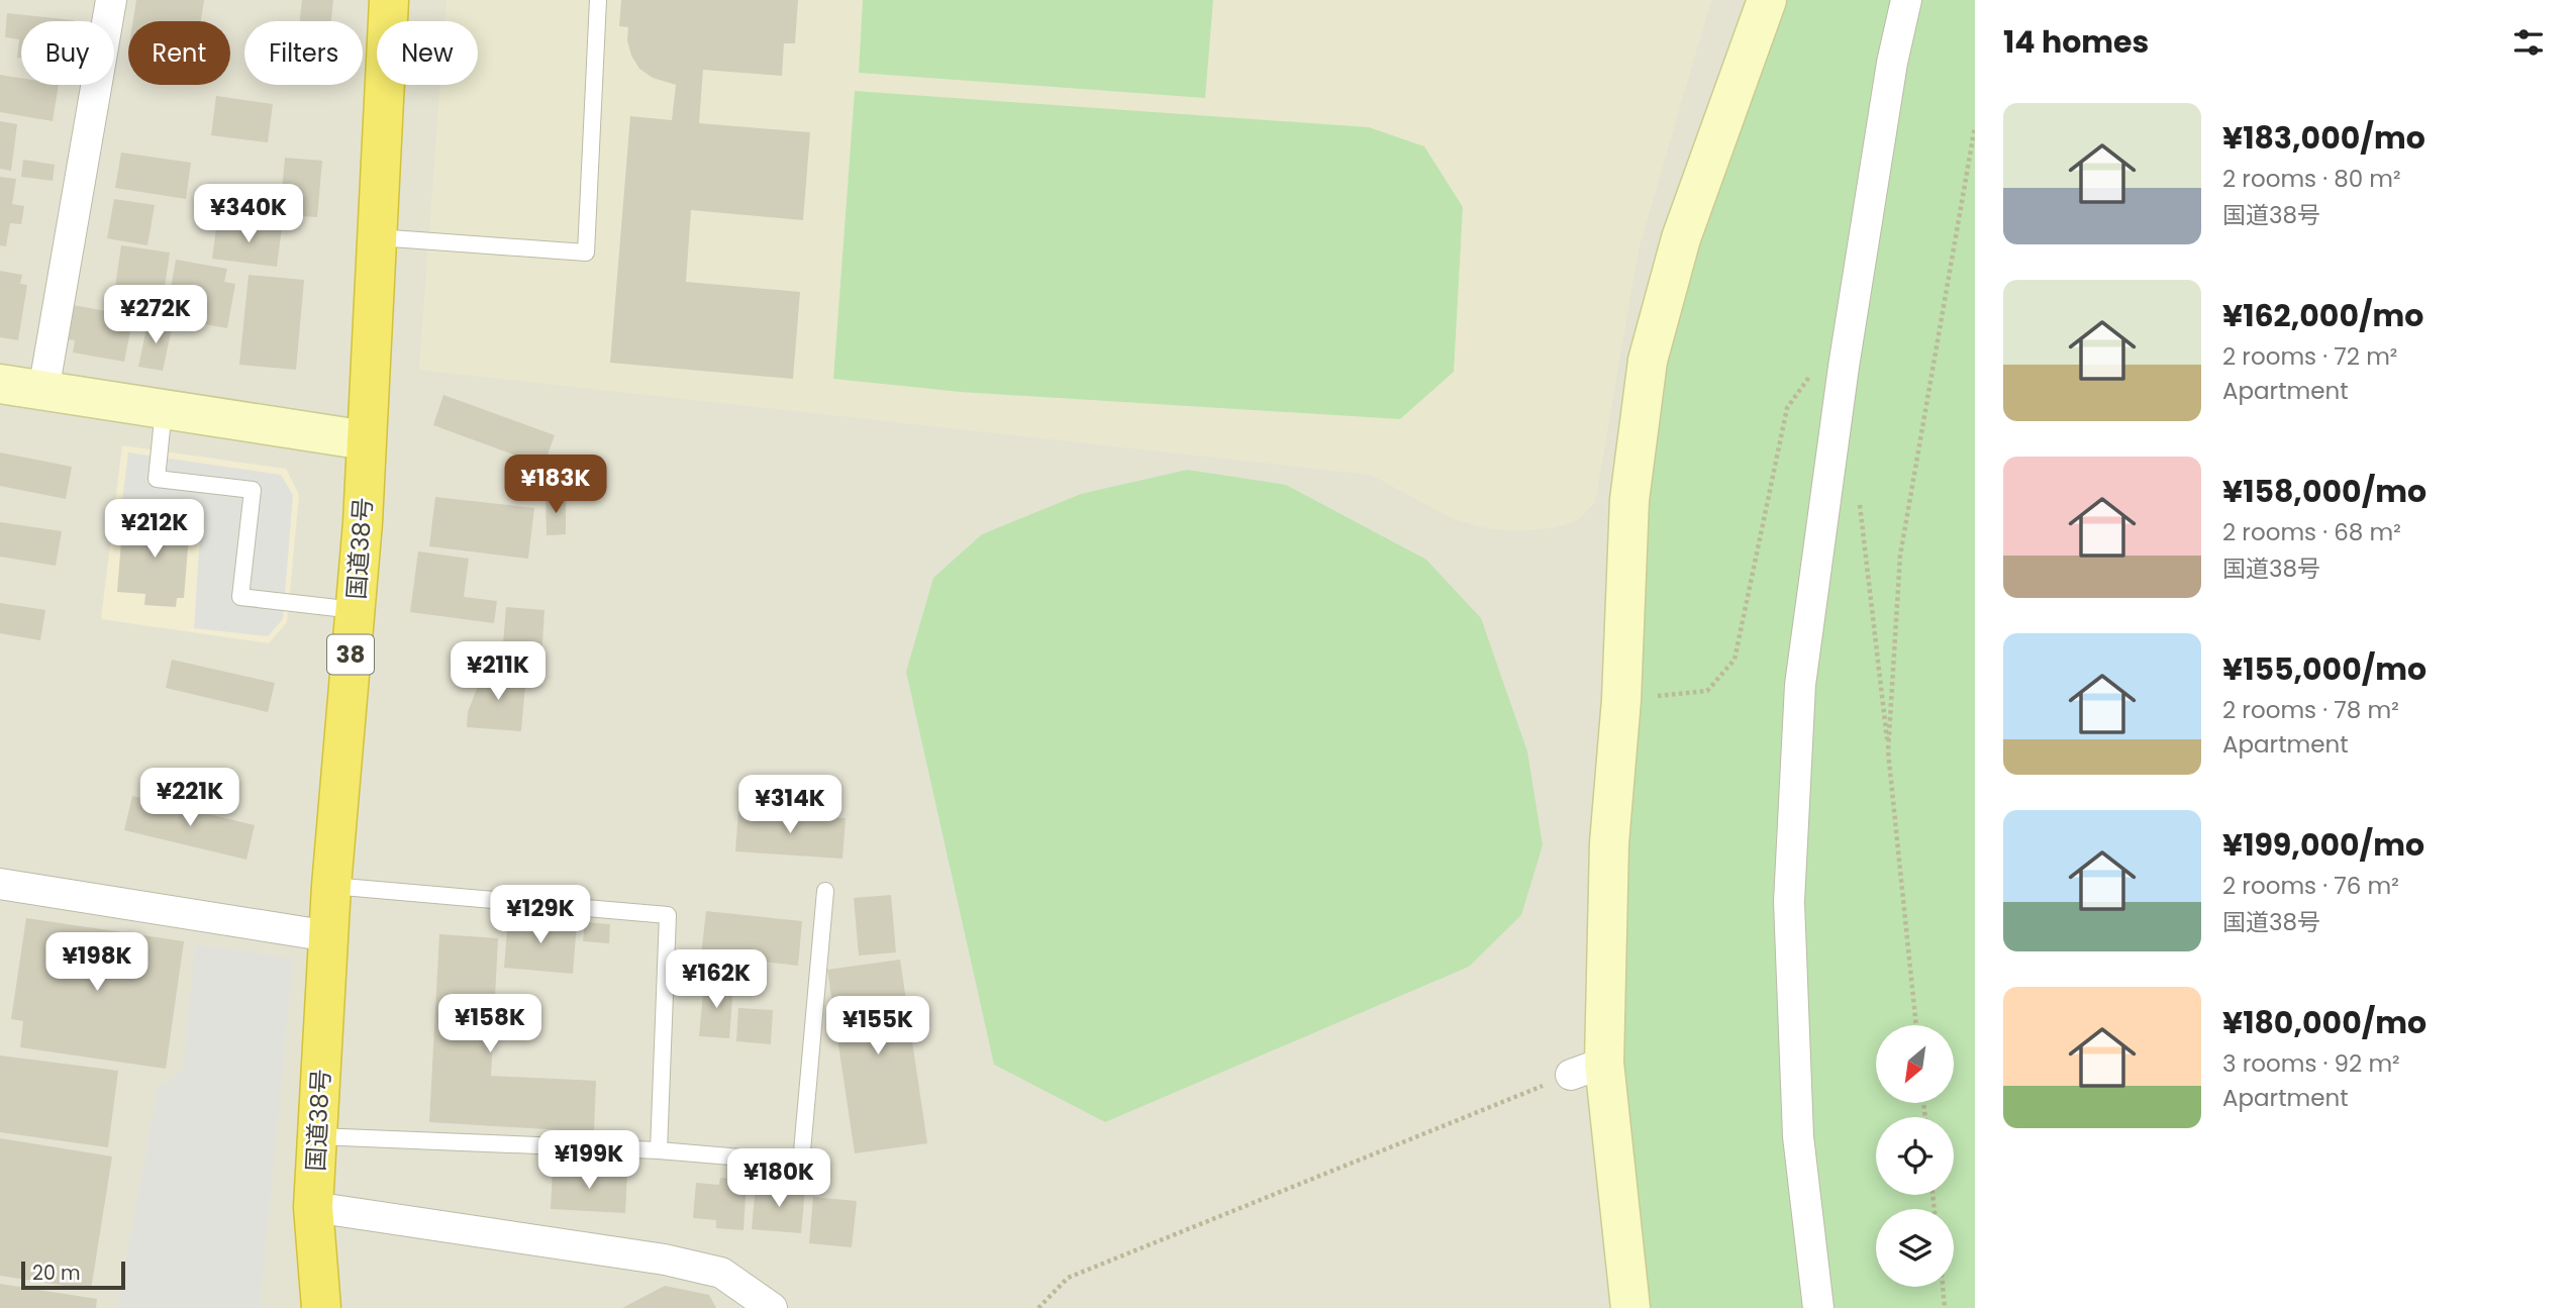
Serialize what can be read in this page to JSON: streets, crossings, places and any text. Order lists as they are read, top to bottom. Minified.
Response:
{"streets":{"highway":["国道38号","38"]},"scale_bar":"20 m","north":"bottom left","page":{"heading":"14 homes","chip":["Buy","Rent","Filters","New"],"list":[{"name":"¥183,000/mo","note":"2 rooms · 80 m² · 国道38号"},{"name":"¥162,000/mo","note":"2 rooms · 72 m² · Apartment"},{"name":"¥158,000/mo","note":"2 rooms · 68 m² · 国道38号"},{"name":"¥155,000/mo","note":"2 rooms · 78 m² · Apartment"},{"name":"¥199,000/mo","note":"2 rooms · 76 m² · 国道38号"},{"name":"¥180,000/mo","note":"3 rooms · 92 m² · Apartment"}],"price":["¥340K","¥272K","¥183K","¥212K","¥211K","¥221K","¥314K","¥129K","¥198K","¥162K","¥158K","¥155K","¥199K","¥180K"],"scale":"20 m"}}
